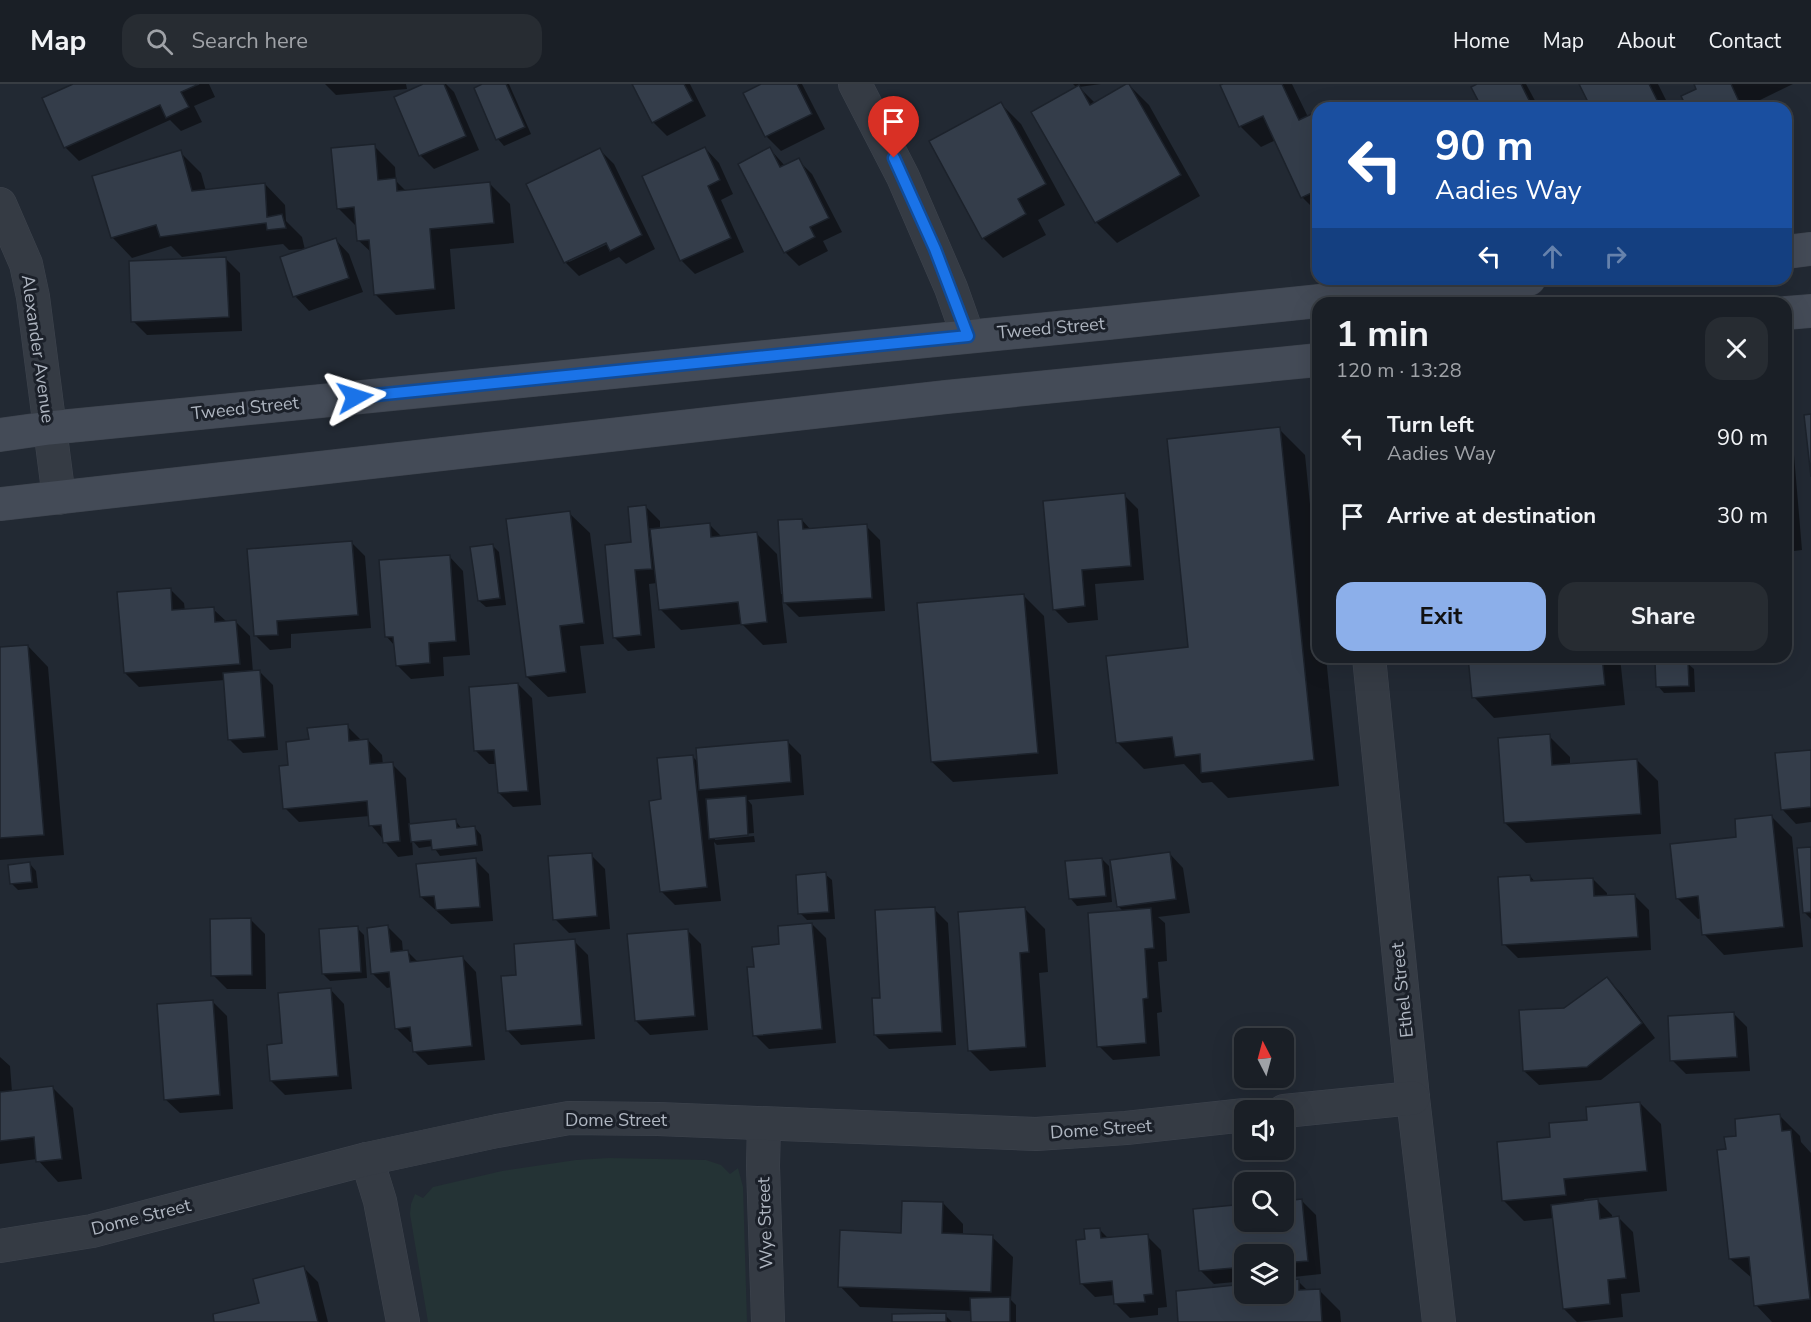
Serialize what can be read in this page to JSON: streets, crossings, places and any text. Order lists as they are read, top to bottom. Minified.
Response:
{"streets":{"main road":["Tweed Street"],"street":["Alexander Avenue","Ethel Street","Dome Street","Wye Street"]},"crossings":[["Tweed Street","Alexander Avenue"],["Dome Street","Wye Street"]],"north":"top","page":{"header":"Map","search":"Search here","nav":["Home","Map","About","Contact"],"turn":["90 m","Aadies Way"],"heading":["1 min","120 m · 13:28"],"list":[{"name":"Turn left","note":"Aadies Way","value":"90 m"},{"name":"Arrive at destination","value":"30 m"}],"buttons":["Exit","Share"]}}
